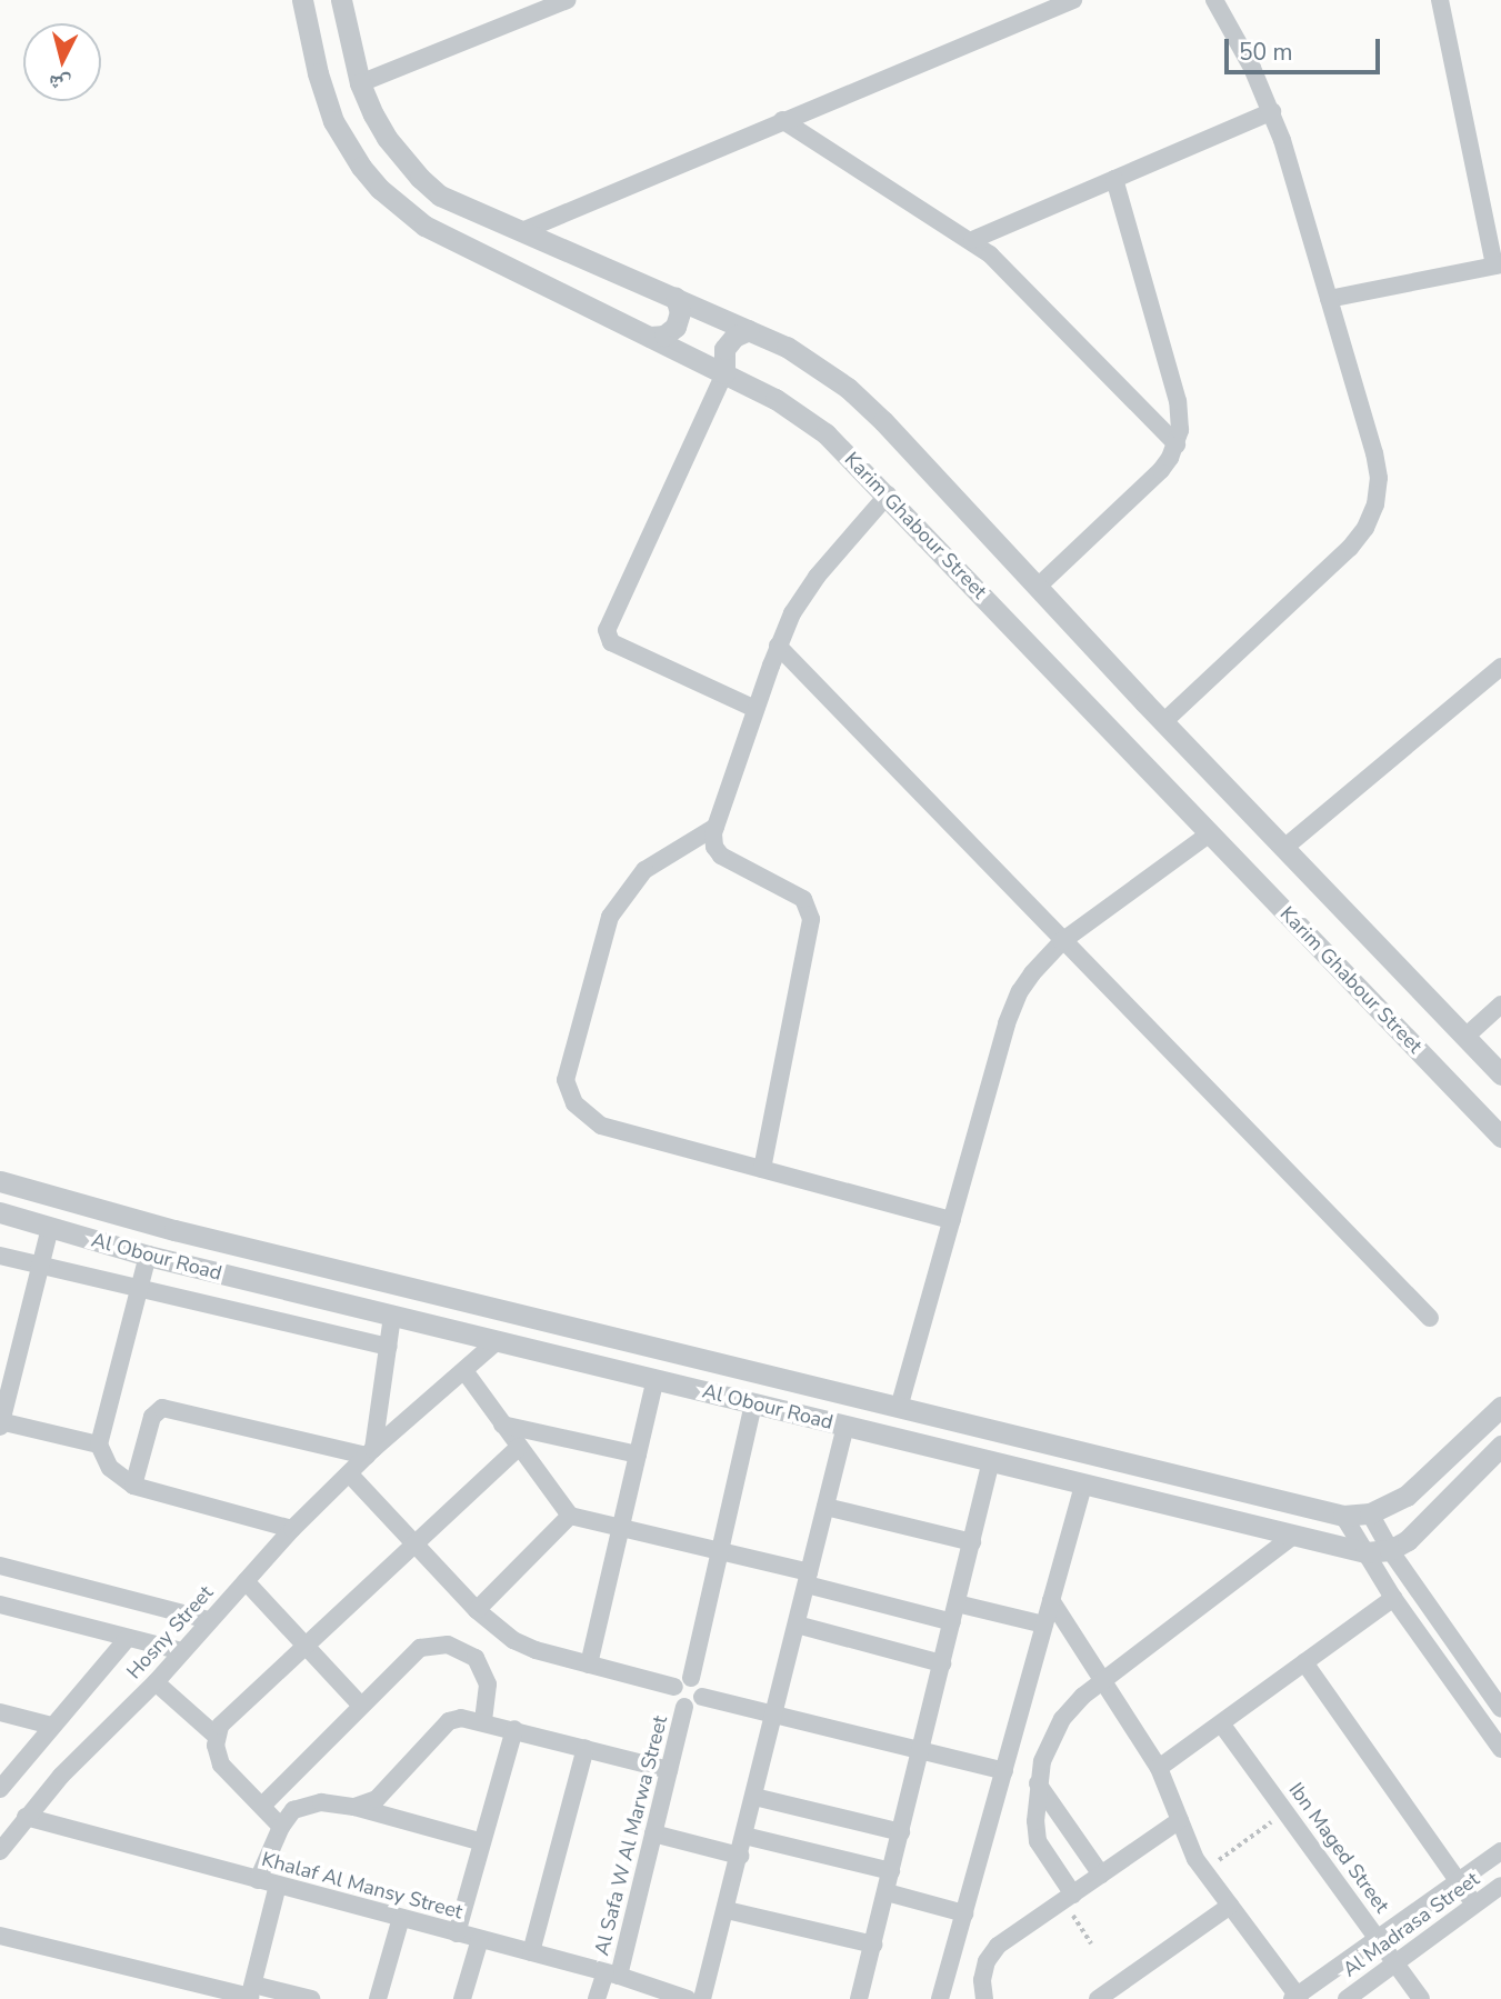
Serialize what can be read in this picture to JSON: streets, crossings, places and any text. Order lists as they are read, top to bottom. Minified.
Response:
{"streets":{"street":["Karim Ghabour Street","Al Obour Road","Hosny Street","Al Safa W Al Marwa Street","Ibn Maged Street","Khalaf Al Mansy Street","Al Madrasa Street"]},"crossings":[["Al Obour Road","Hosny Street"],["Hosny Street","Khalaf Al Mansy Street"],["Al Safa W Al Marwa Street","Khalaf Al Mansy Street"],["Ibn Maged Street","Al Madrasa Street"]],"scale_bar":"50 m","north":"bottom"}
